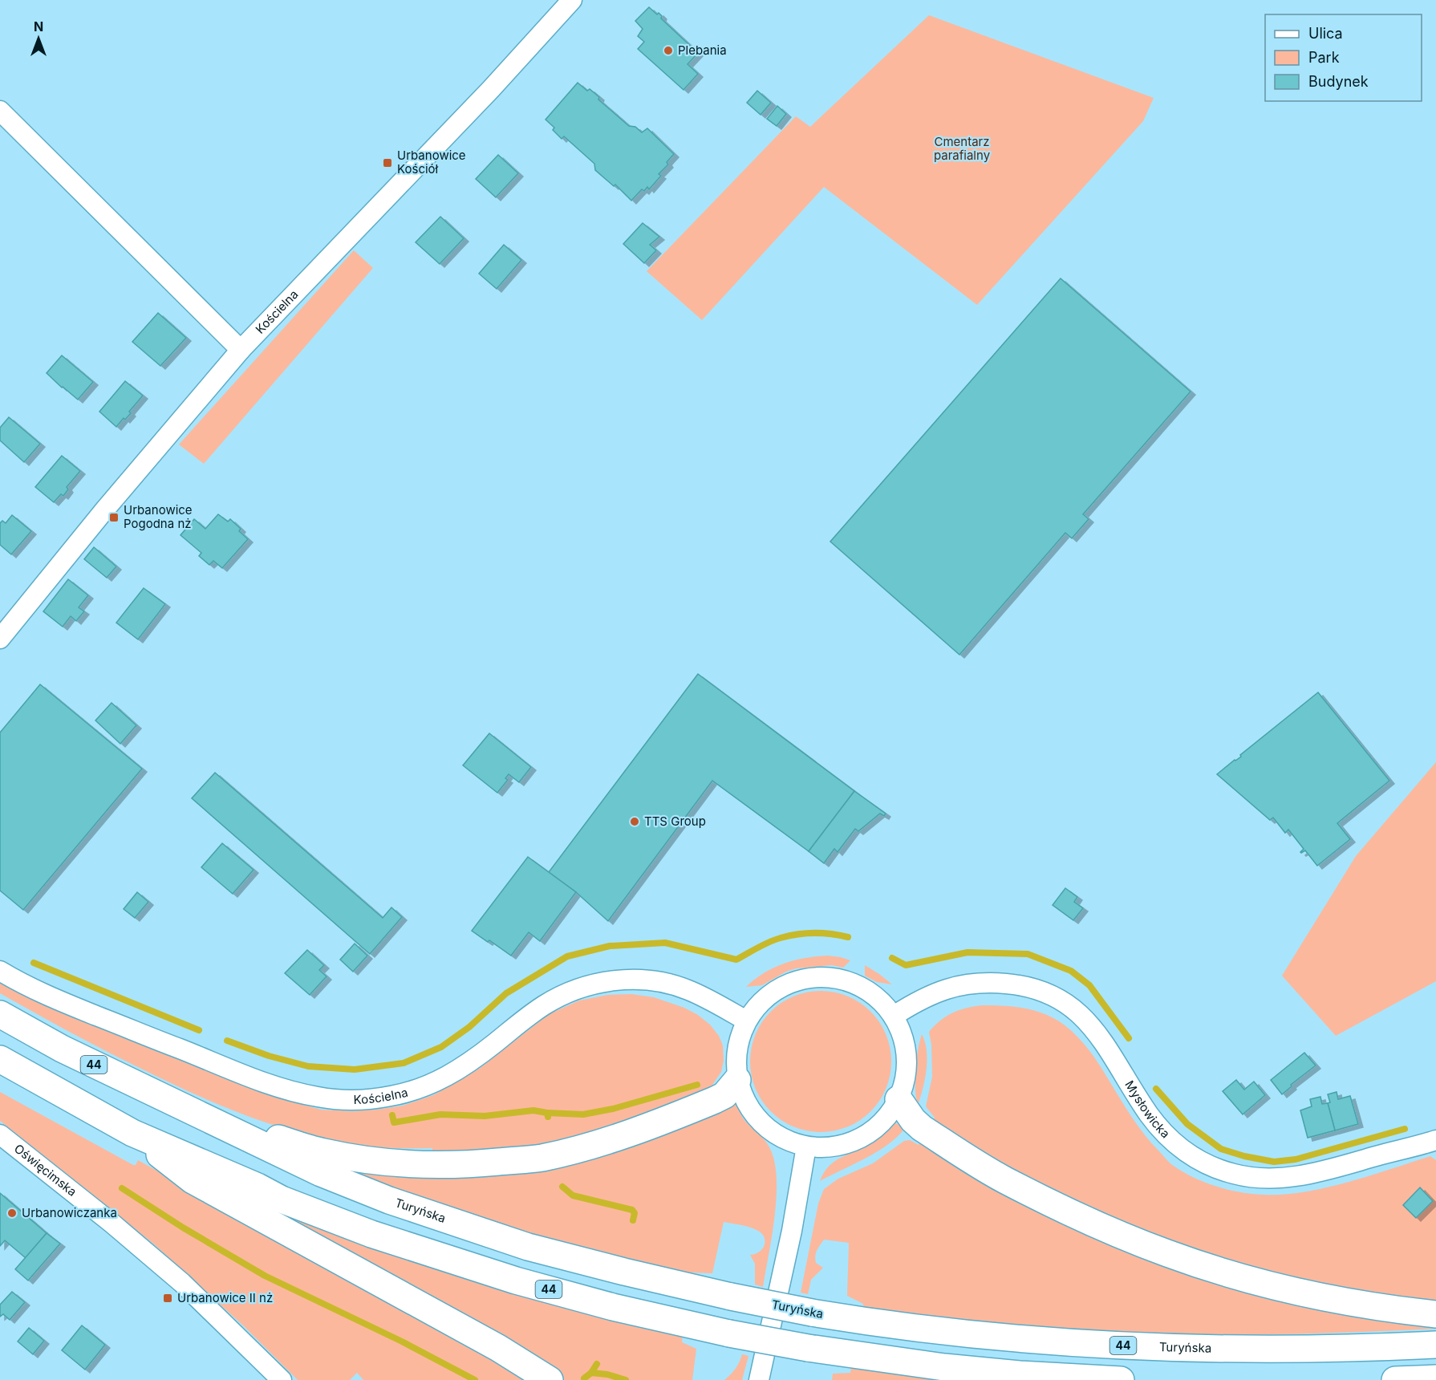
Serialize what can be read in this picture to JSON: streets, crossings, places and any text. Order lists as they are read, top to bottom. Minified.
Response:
{"streets":{"highway":["44","Turyńska"],"street":["Kościelna","Mysłowicka","Oświęcimska"]},"crossings":[["Kościelna","Mysłowicka"],["44","Turyńska"]],"parks":["Cmentarz parafialny"],"places":{"other":["Plebania","TTS Group","Urbanowiczanka"],"transit":["Urbanowice Kościół","Urbanowice Pogodna nż","Urbanowice II nż"]},"legend":["Ulica","Park","Budynek"],"north":"top"}
